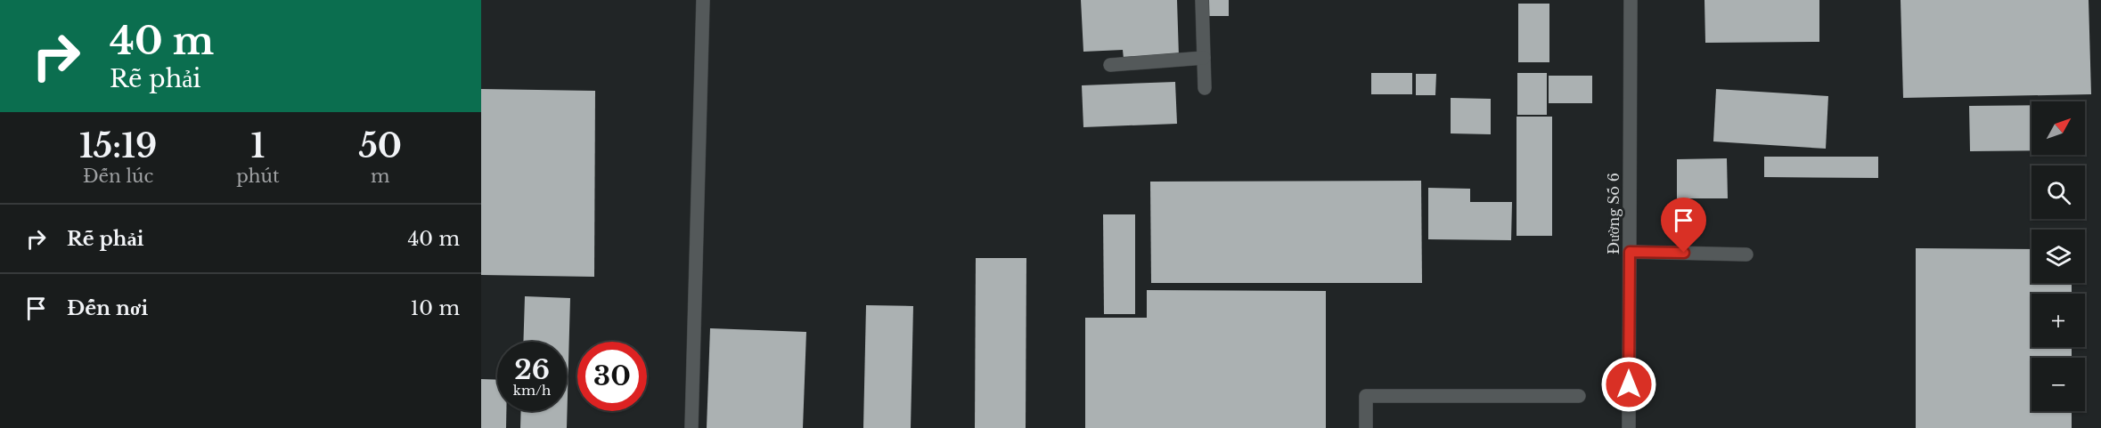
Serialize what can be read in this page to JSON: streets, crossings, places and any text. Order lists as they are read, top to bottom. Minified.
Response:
{"streets":{"street":["Đường Số 6"]},"north":"top right","page":{"turn":["40 m","Rẽ phải"],"map_buttons":["+","−"],"eta":["15:19","Đến lúc","1","phút","50","m"],"list":[{"name":"Rẽ phải","value":"40 m"},{"name":"Đến nơi","value":"10 m"}],"speed":"26 km/h","limit":"30"}}
